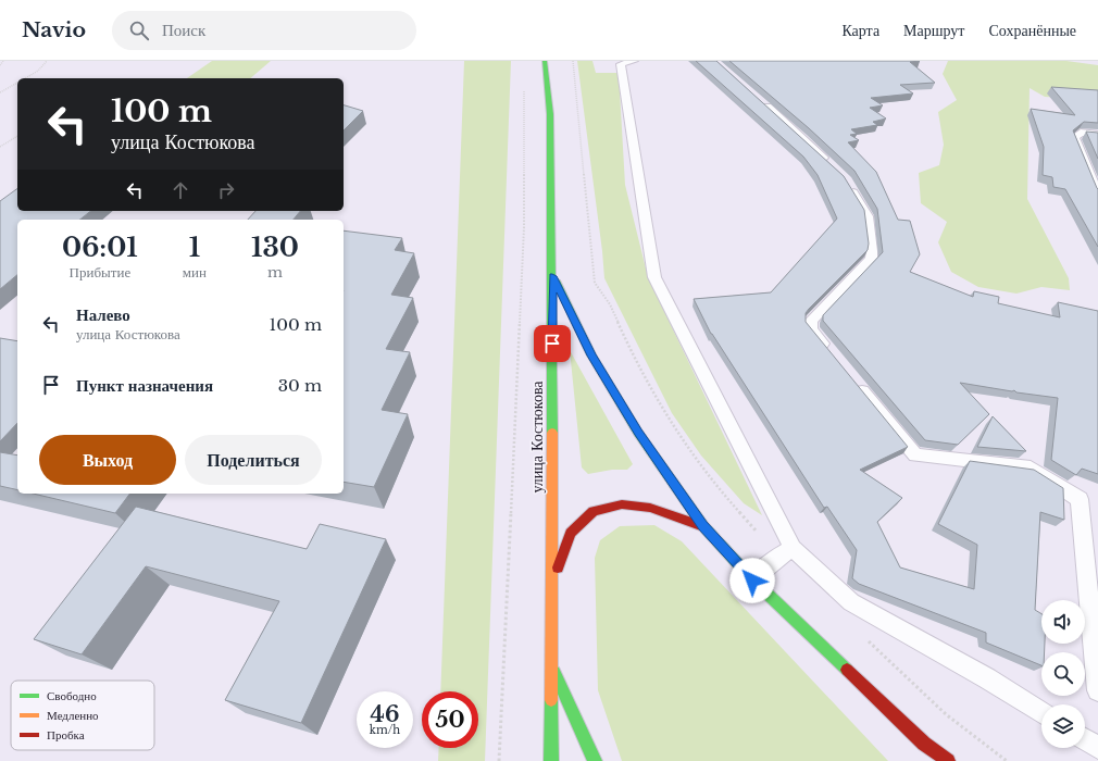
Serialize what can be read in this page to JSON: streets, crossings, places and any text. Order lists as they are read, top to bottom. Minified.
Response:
{"streets":{"main road":["улица Костюкова"]},"legend":["Свободно","Медленно","Пробка"],"page":{"header":"Navio","search":"Поиск","nav":["Карта","Маршрут","Сохранённые"],"turn":["100 m","улица Костюкова"],"eta":["06:01","Прибытие","1","мин","130","m"],"list":[{"name":"Налево","note":"улица Костюкова","value":"100 m"},{"name":"Пункт назначения","value":"30 m"}],"buttons":["Выход","Поделиться"],"speed":"46 km/h","limit":"50"}}
